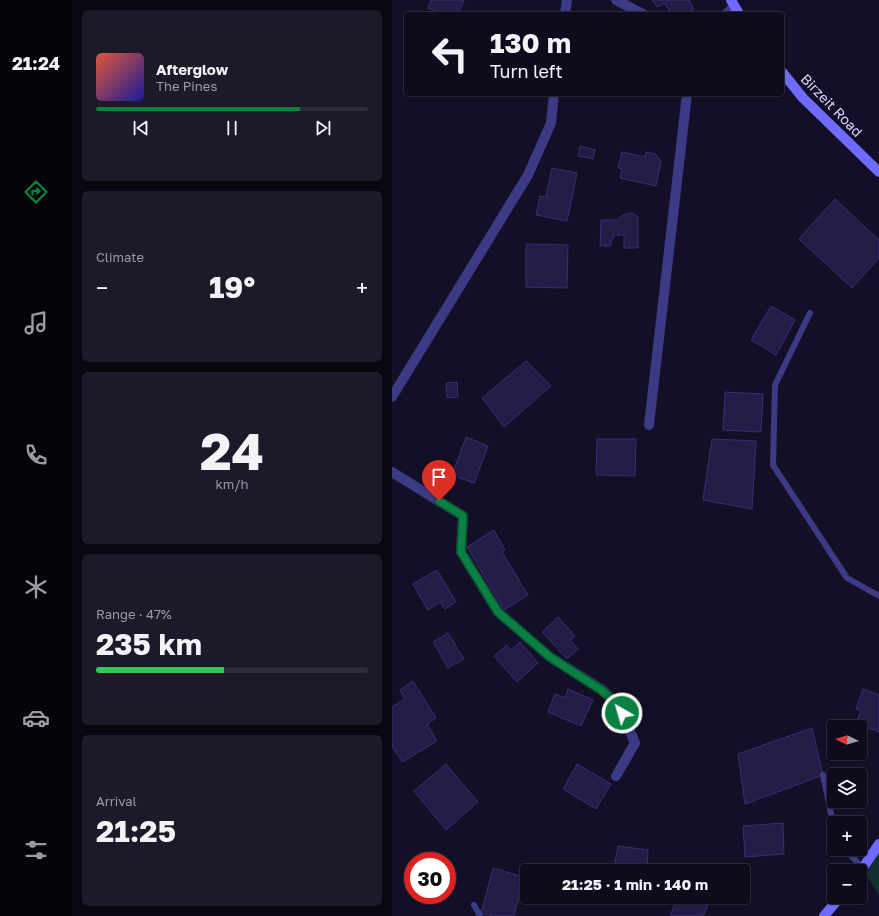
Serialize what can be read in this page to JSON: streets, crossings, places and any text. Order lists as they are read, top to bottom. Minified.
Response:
{"streets":{"main road":["Birzeit Road"]},"north":"left","page":{"tabs":"21:24","turn":["130 m","Turn left"],"song":["Afterglow","The Pines"],"tile":["Climate",["24","km/h"],["Range · 47%","235 km"],["Arrival","21:25"]],"heat":["−","19°","+"],"map_buttons":["+","−"],"limit":"30","trip":"21:25 · 1 min · 140 m"}}
